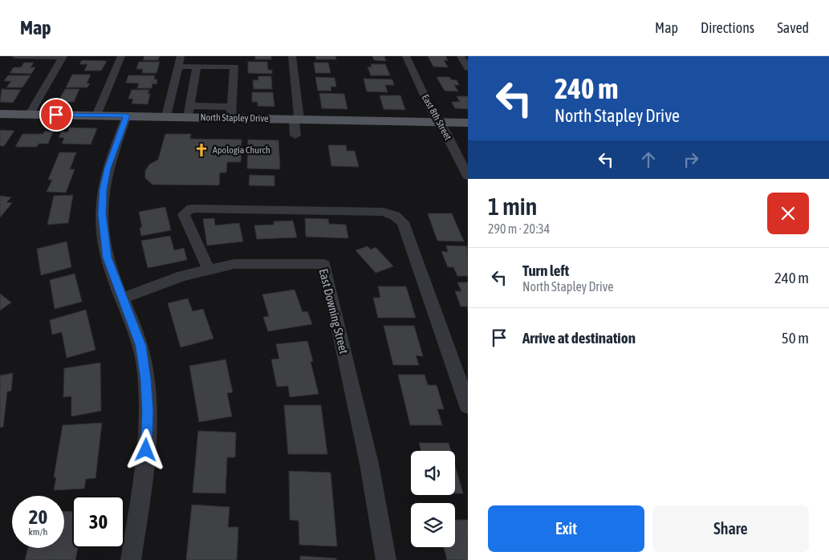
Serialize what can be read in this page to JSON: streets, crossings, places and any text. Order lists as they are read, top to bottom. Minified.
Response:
{"streets":{"main road":["North Stapley Drive"],"street":["East 8th Street","East Downing Street"]},"crossings":[["East 8th Street","North Stapley Drive"]],"places":{"church":["Apologia Church"]},"page":{"header":"Map","nav":["Map","Directions","Saved"],"turn":["240 m","North Stapley Drive"],"heading":["1 min","290 m · 20:34"],"list":[{"name":"Turn left","note":"North Stapley Drive","value":"240 m"},{"name":"Arrive at destination","value":"50 m"}],"speed":"20 km/h","limit":"30","buttons":["Exit","Share"]}}
